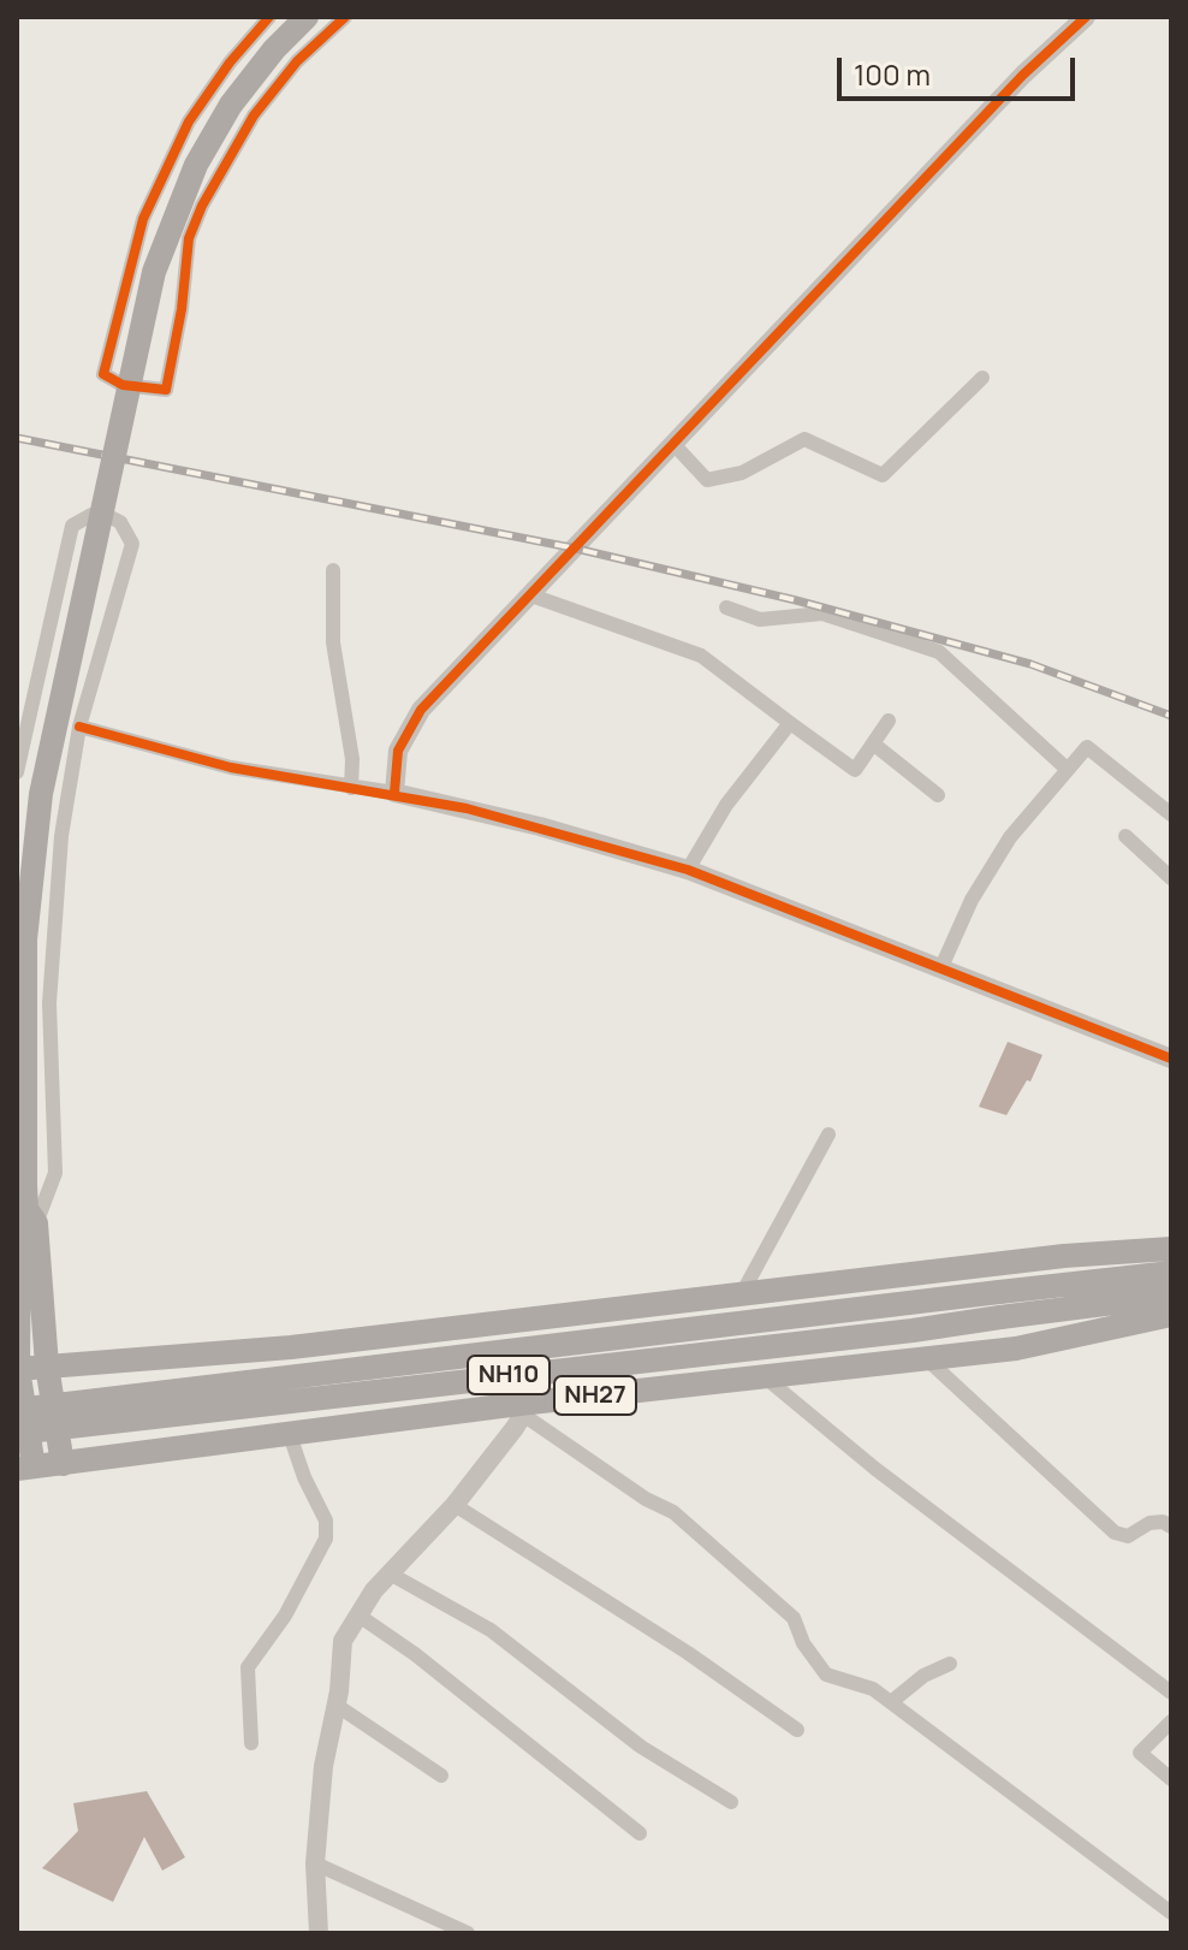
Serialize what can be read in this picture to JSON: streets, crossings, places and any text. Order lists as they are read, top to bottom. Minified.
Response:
{"streets":{"highway":["NH10","NH27"]},"scale_bar":"100 m"}
